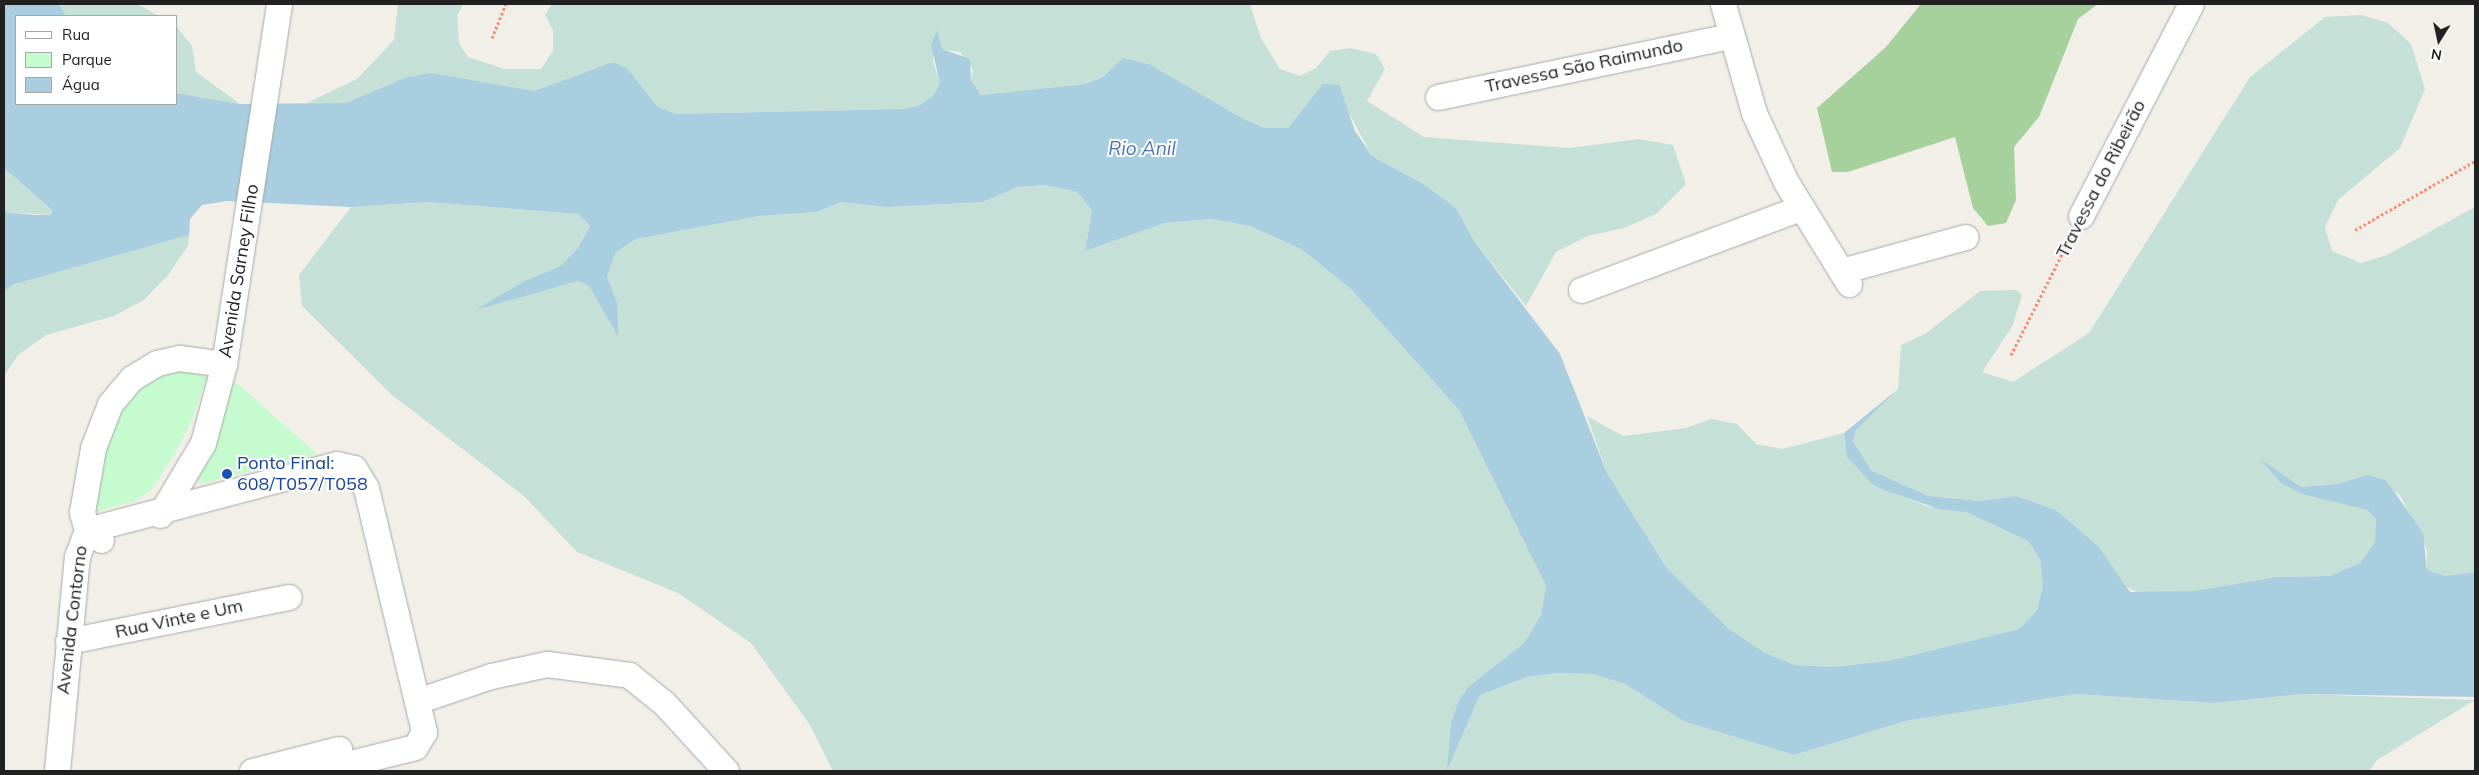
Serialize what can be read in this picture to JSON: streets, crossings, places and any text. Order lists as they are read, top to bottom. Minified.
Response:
{"streets":{"street":["Travessa São Raimundo","Travessa do Ribeirão","Avenida Sarney Filho","Rua Vinte e Um","Avenida Contorno"]},"crossings":[["Avenida Sarney Filho","Avenida Contorno"],["Rua Vinte e Um","Avenida Contorno"]],"water":["Rio Anil"],"places":["Ponto Final: 608/T057/T058"],"legend":["Rua","Parque","Água"],"north":"bottom"}
